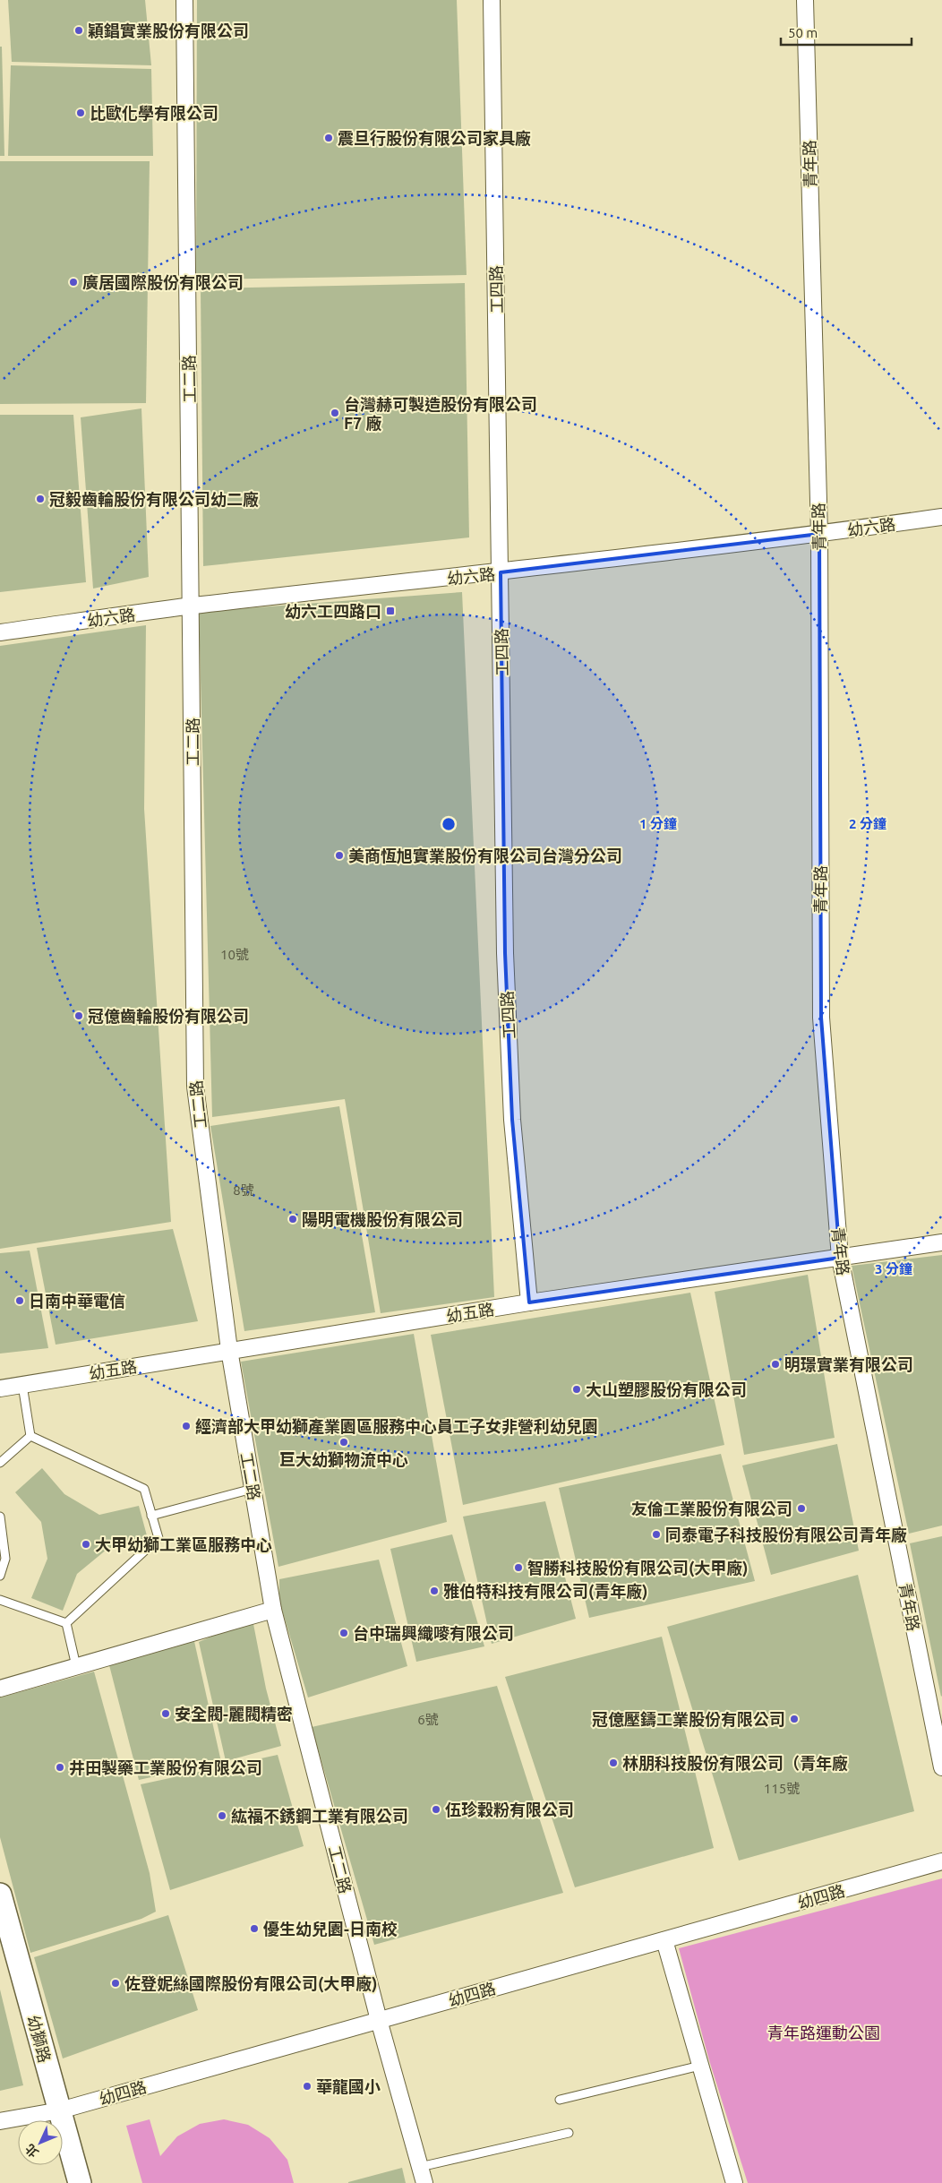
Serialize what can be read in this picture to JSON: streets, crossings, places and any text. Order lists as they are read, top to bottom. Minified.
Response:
{"streets":{"street":["青年路","工四路","工二路","幼六路","幼五路","幼四路","幼獅路"]},"crossings":[["青年路","幼六路"],["青年路","幼五路"],["工四路","幼六路"],["工四路","幼五路"],["工二路","幼六路"],["工二路","幼五路"],["工二路","幼四路"],["幼四路","幼獅路"]],"parks":["青年路運動公園"],"places":{"other":["穎錩實業股份有限公司","比歐化學有限公司","震旦行股份有限公司家具廠","廣居國際股份有限公司","台灣赫可製造股份有限公司 F7 廠","冠毅齒輪股份有限公司幼二廠","美商恆旭實業股份有限公司台灣分公司","冠億齒輪股份有限公司","陽明電機股份有限公司","日南中華電信","明璟實業有限公司","大山塑膠股份有限公司","經濟部大甲幼獅產業園區服務中心員工子女非營利幼兒園","巨大幼獅物流中心","友倫工業股份有限公司","同泰電子科技股份有限公司青年廠","大甲幼獅工業區服務中心","智勝科技股份有限公司(大甲廠)","雅伯特科技有限公司(青年廠)","台中瑞興織嘜有限公司","安全閥-麗閥精密","冠億壓鑄工業股份有限公司","林朋科技股份有限公司（青年廠","井田製藥工業股份有限公司","伍珍穀粉有限公司","紘福不銹鋼工業有限公司","優生幼兒園-日南校","佐登妮絲國際股份有限公司(大甲廠)","華龍國小"],"transit":["幼六工四路口"]},"house_numbers":["10號","8號","6號","115號"],"scale_bar":"50 m","north":"bottom left","rings":["1 分鐘","2 分鐘","3 分鐘"]}
